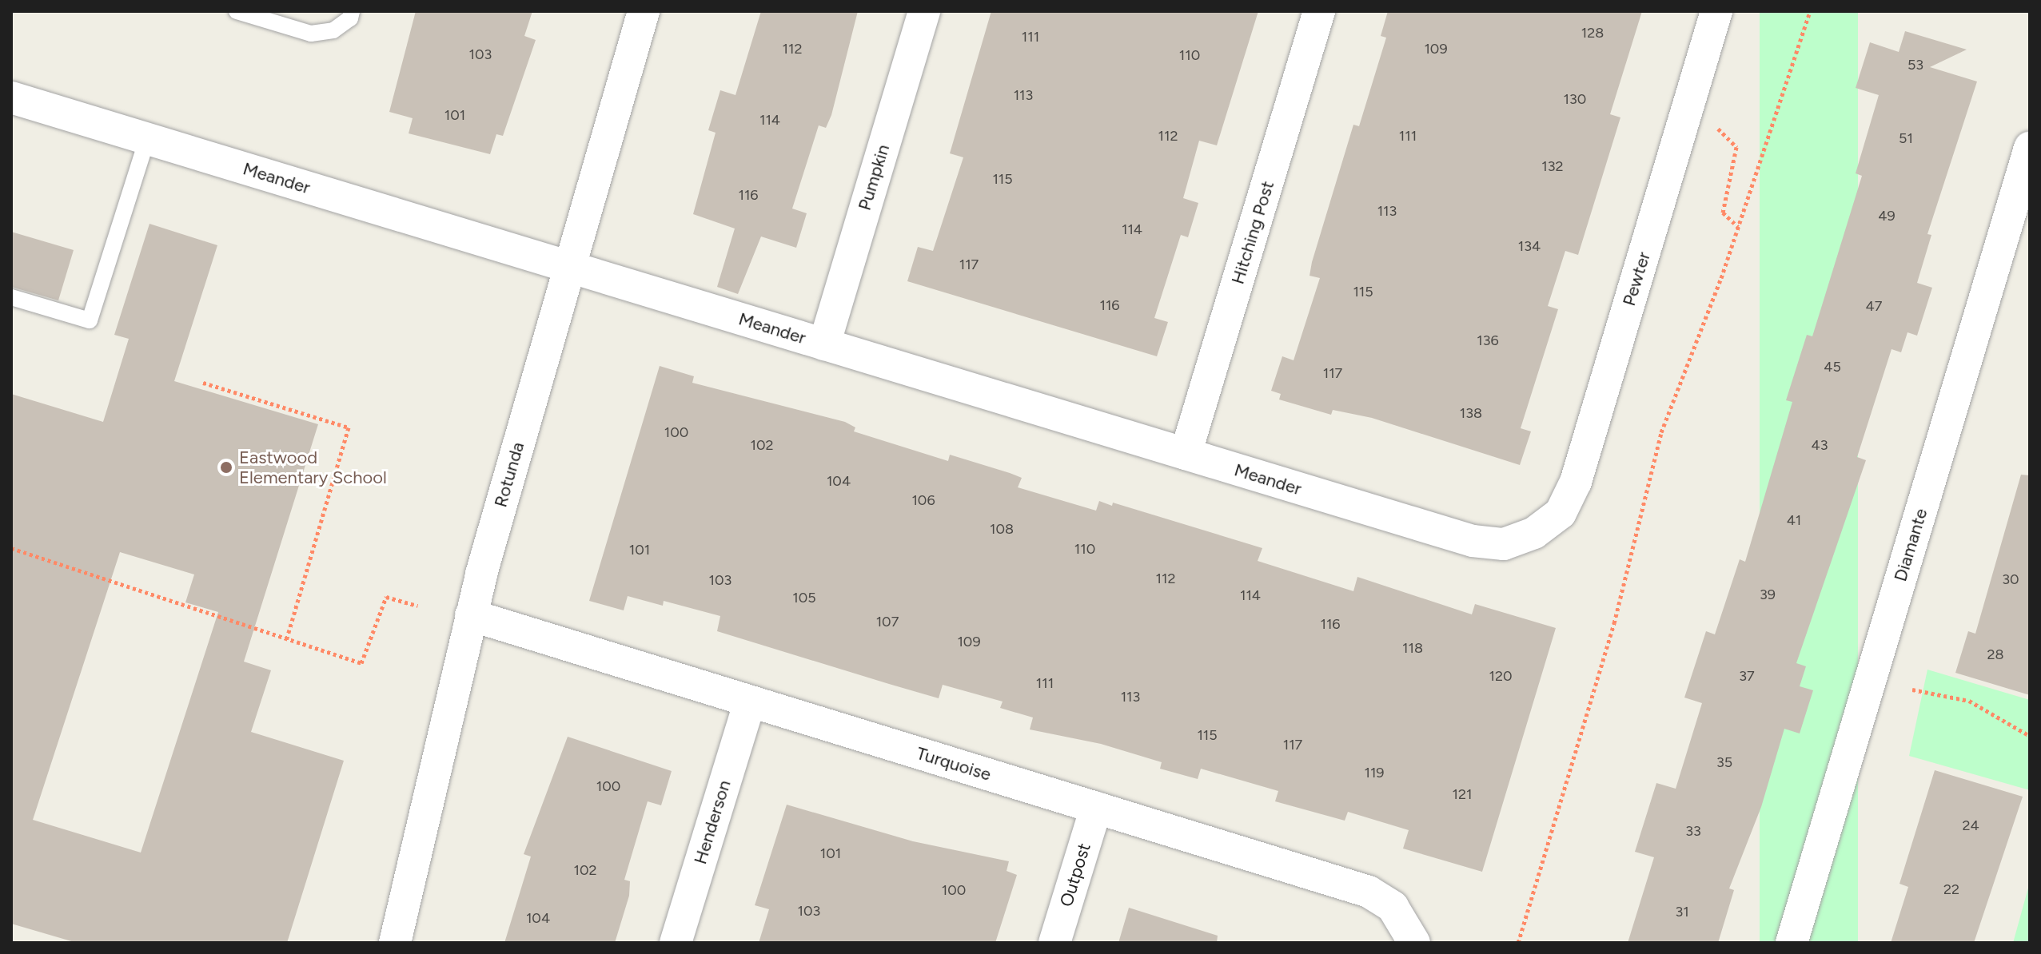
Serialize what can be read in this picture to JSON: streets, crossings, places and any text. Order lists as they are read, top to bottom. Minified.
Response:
{"streets":{"street":["Pumpkin","Meander","Hitching Post","Pewter","Rotunda","Diamante","Turquoise","Henderson","Outpost"]},"crossings":[["Pumpkin","Meander"],["Meander","Hitching Post"],["Meander","Pewter"],["Meander","Rotunda"],["Rotunda","Turquoise"],["Turquoise","Henderson"],["Turquoise","Outpost"]],"places":["Eastwood Elementary School"],"house_numbers":["128","111","112","109","103","110","53","113","130","101","114","112","111","51","132","115","116","113","49","114","134","117","115","116","47","136","45","117","138","100","102","43","104","106","41","108","110","101","112","30","103","39","114","105","107","116","109","118","28","120","37","111","113","115","117","35","119","100","121","24","33","101","102","22","100","103","31","104"]}
